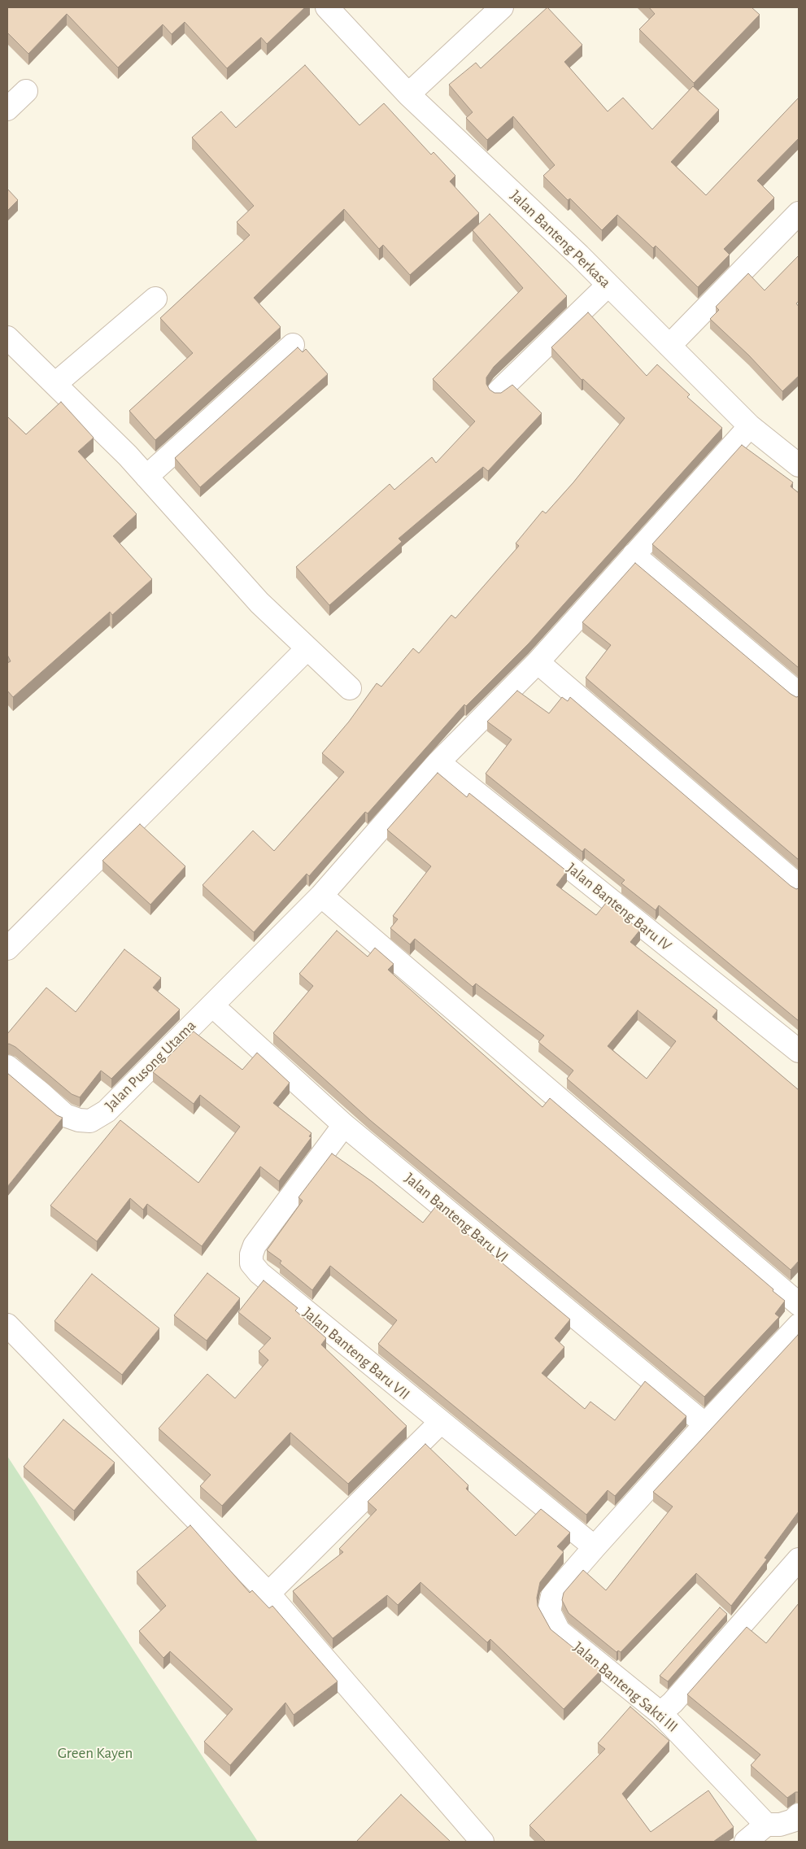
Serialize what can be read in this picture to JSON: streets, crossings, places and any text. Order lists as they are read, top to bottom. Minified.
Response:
{"streets":{"street":["Jalan Banteng Perkasa","Jalan Banteng Baru IV","Jalan Pusong Utama","Jalan Banteng Baru VI","Jalan Banteng Baru VII","Jalan Banteng Sakti III"]},"crossings":[["Jalan Banteng Perkasa","Jalan Pusong Utama"],["Jalan Banteng Baru IV","Jalan Pusong Utama"],["Jalan Pusong Utama","Jalan Banteng Baru VI"],["Jalan Banteng Baru VI","Jalan Banteng Baru VII"],["Jalan Banteng Baru VII","Jalan Banteng Sakti III"]],"parks":["Green Kayen"]}
